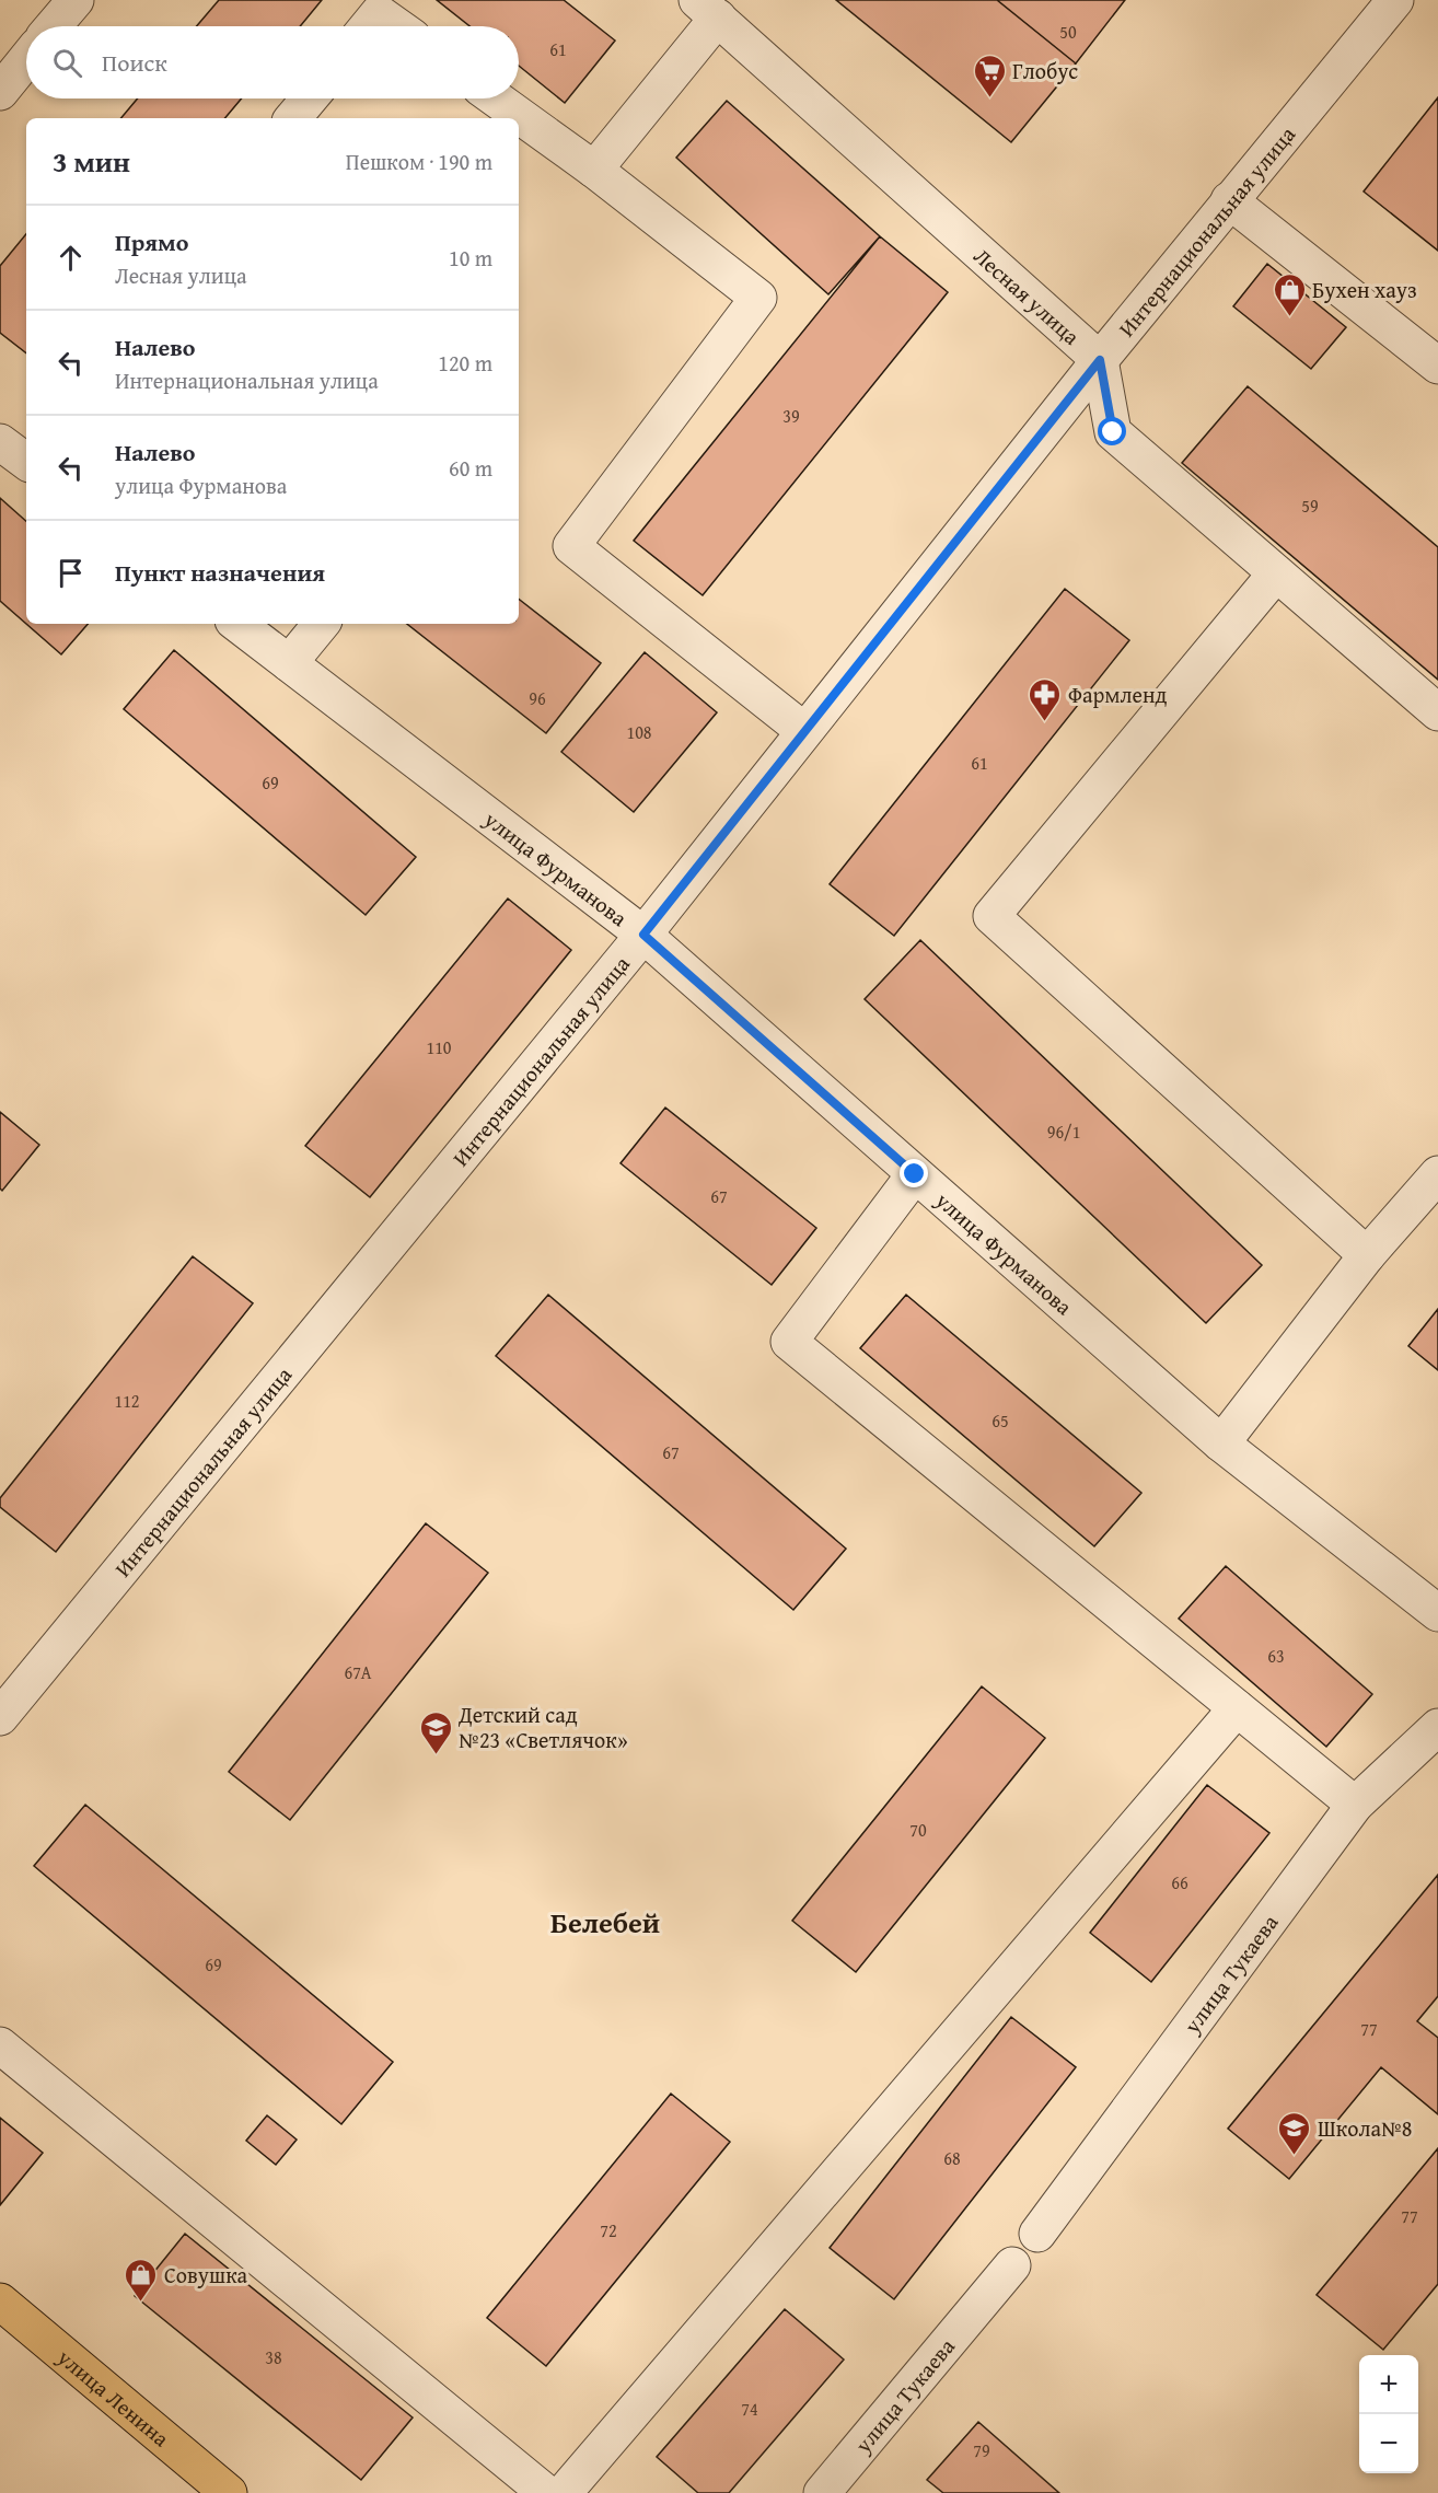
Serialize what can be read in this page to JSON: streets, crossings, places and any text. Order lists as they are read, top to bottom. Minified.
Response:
{"streets":{"main road":["улица Ленина"],"street":["Интернациональная улица","Лесная улица","улица Фурманова","улица Тукаева"]},"crossings":[["Интернациональная улица","Лесная улица"],["Интернациональная улица","улица Фурманова"]],"districts":["Белебей"],"places":{"supermarket":["Глобус"],"shop":["Бухен хауз","Совушка"],"pharmacy":["Фармленд"],"school or university":["Детский сад №23 «Светлячок»","Школа№8"]},"house_numbers":["50","61","39","59","96","108","61","69","110","96/1","67","112","65","67","63","67А","70","66","69","77","68","77","72","38","74","79"],"page":{"search":"Поиск","heading":["3 мин","Пешком · 190 m"],"list":[["Прямо","Лесная улица","10 m"],["Налево","Интернациональная улица","120 m"],["Налево","улица Фурманова","60 m"],"Пункт назначения"],"map_buttons":["+","−"]}}
